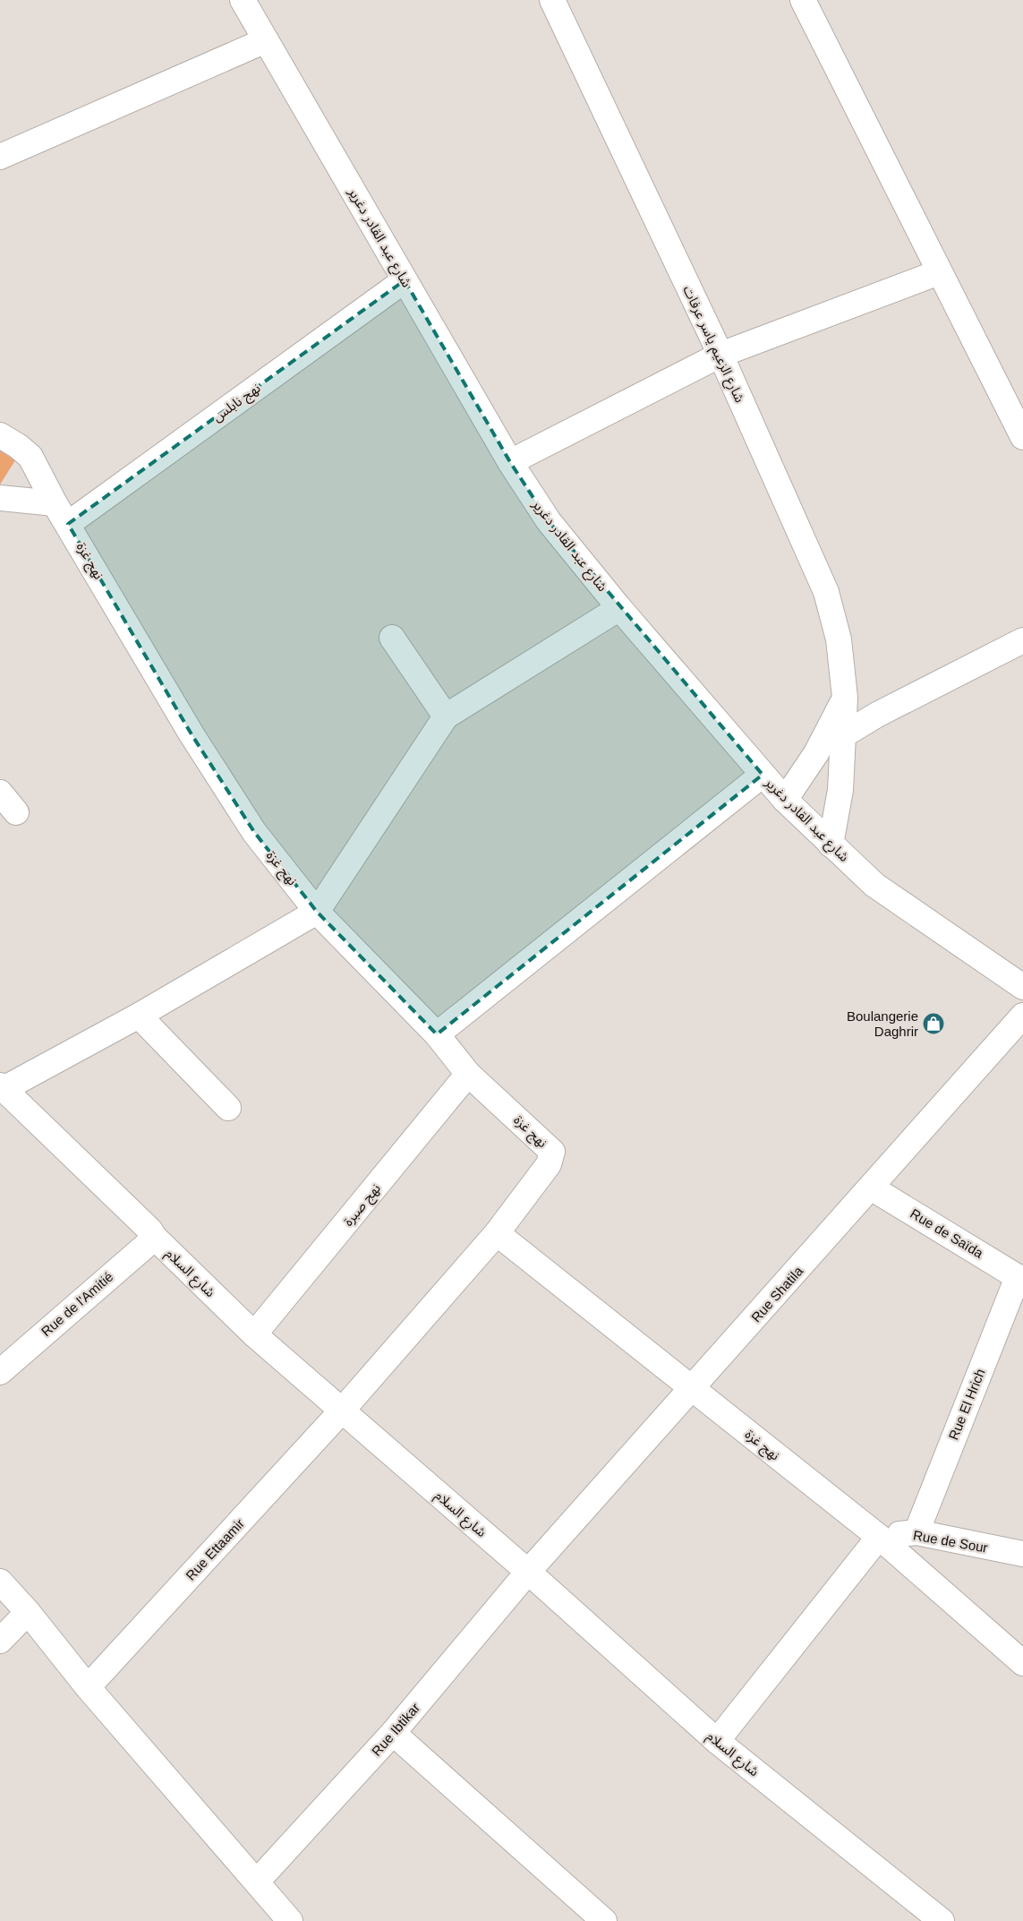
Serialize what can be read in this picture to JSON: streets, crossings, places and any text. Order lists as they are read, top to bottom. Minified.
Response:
{"streets":{"street":["شارع عبد القادر دغرير","شارع الزعيم ياسر عرفات","نهج نابلس","نهج غزة","نهج صبرة","Rue de Saïda","شارع السلام","Rue Shatila","Rue de l'Amitié","Rue El Hrich","Rue de Sour","Rue Ettaamir","Rue Ibtikar"]},"crossings":[["شارع عبد القادر دغرير","شارع الزعيم ياسر عرفات"],["شارع عبد القادر دغرير","نهج نابلس"],["نهج نابلس","نهج غزة"],["نهج غزة","نهج صبرة"],["نهج غزة","Rue Shatila"],["نهج غزة","Rue de Sour"],["نهج غزة","Rue Ettaamir"],["نهج صبرة","شارع السلام"],["Rue de Saïda","Rue Shatila"],["Rue de Saïda","Rue El Hrich"],["شارع السلام","Rue Shatila"],["شارع السلام","Rue de l'Amitié"],["شارع السلام","Rue Ettaamir"],["شارع السلام","Rue Ibtikar"],["Rue Shatila","Rue Ibtikar"],["Rue El Hrich","Rue de Sour"]],"places":{"shop":["Boulangerie Daghrir"]}}
